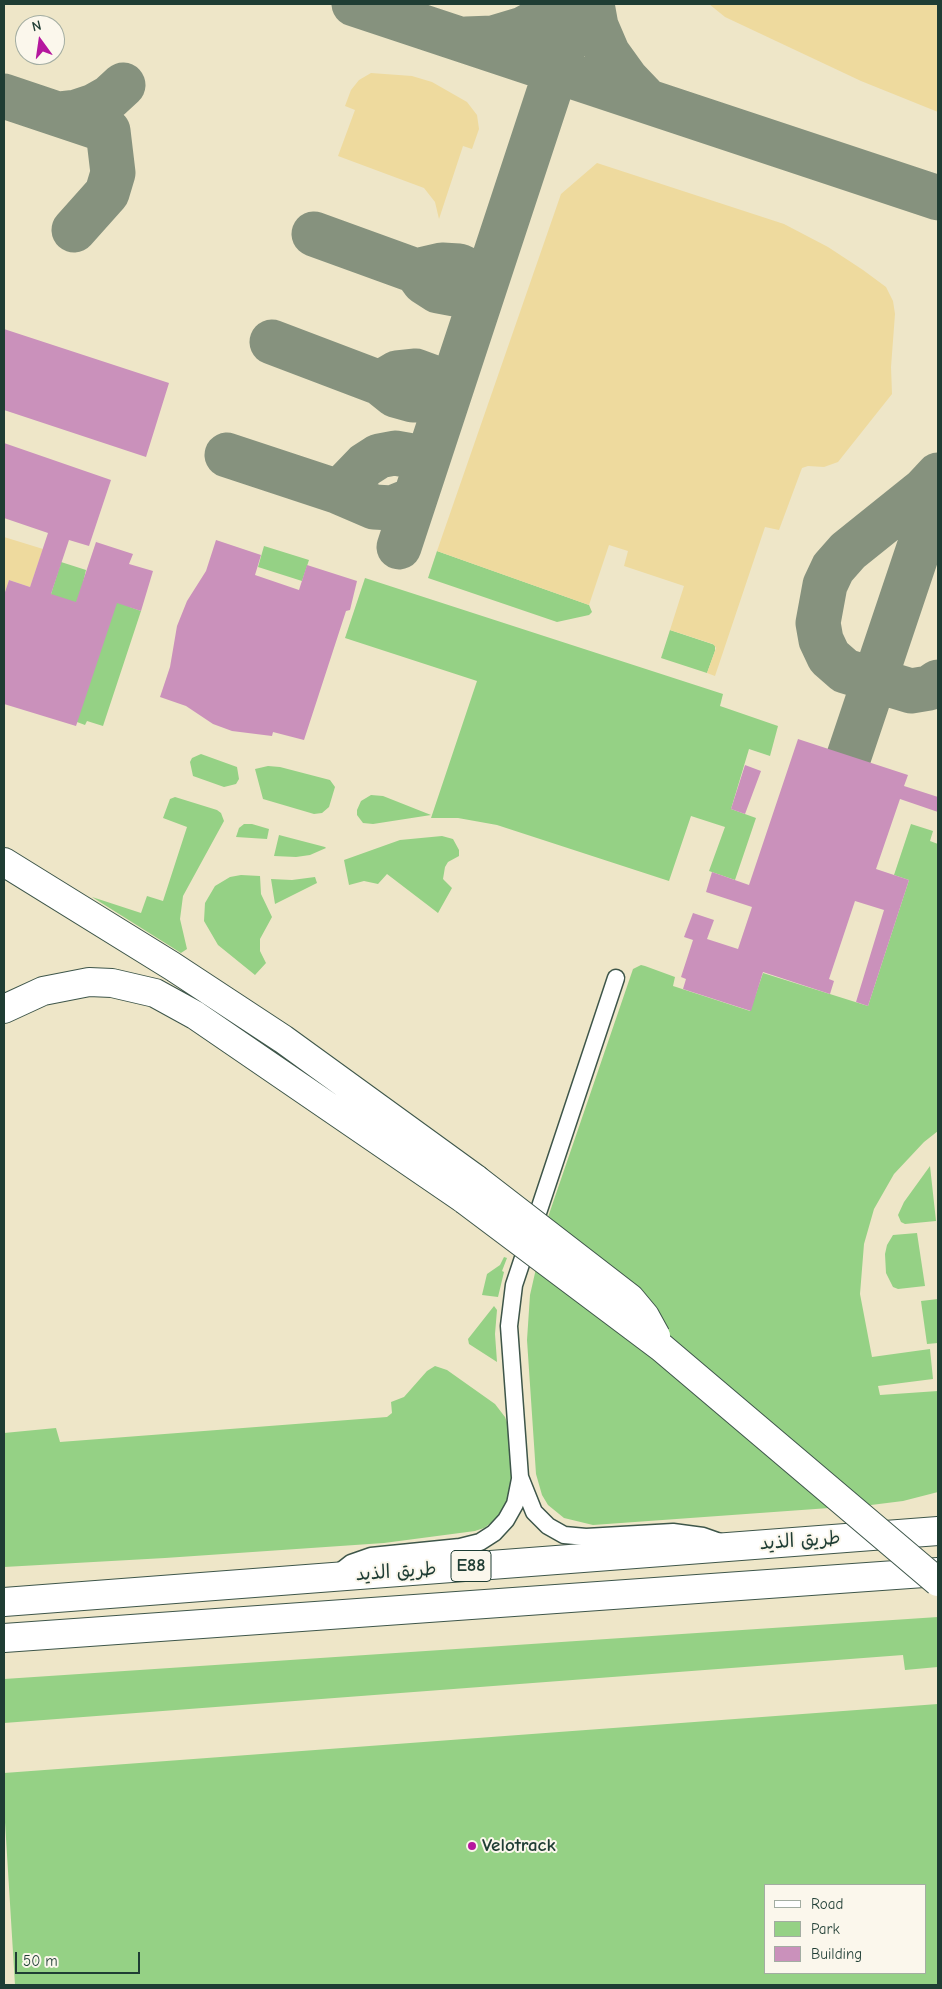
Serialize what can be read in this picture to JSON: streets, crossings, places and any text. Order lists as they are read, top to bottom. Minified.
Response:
{"streets":{"highway":["طريق الذيد","E88"]},"places":["Velotrack"],"legend":["Road","Park","Building"],"scale_bar":"50 m","north":"top"}
